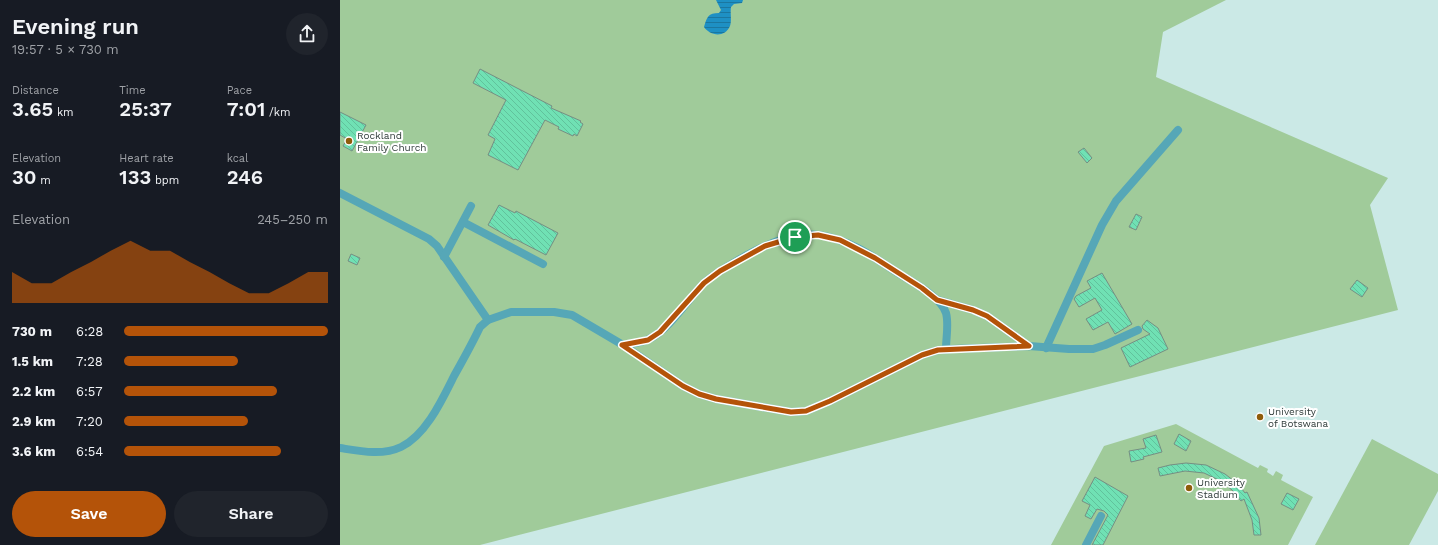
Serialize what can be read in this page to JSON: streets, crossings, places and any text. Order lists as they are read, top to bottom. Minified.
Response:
{"places":["Rockland Family Church","University of Botswana","University Stadium"],"page":{"heading":["Evening run","19:57 · 5 × 730 m"],"stats":[["Distance","3.65 km"],["Time","25:37"],["Pace","7:01 /km"],["Elevation","30 m"],["Heart rate","133 bpm"],["kcal","246"]],"chart":["Elevation","245–250 m"],"list":[{"name":"730 m","note":"6:28"},{"name":"1.5 km","note":"7:28"},{"name":"2.2 km","note":"6:57"},{"name":"2.9 km","note":"7:20"},{"name":"3.6 km","note":"6:54"}],"buttons":["Save","Share"]}}
